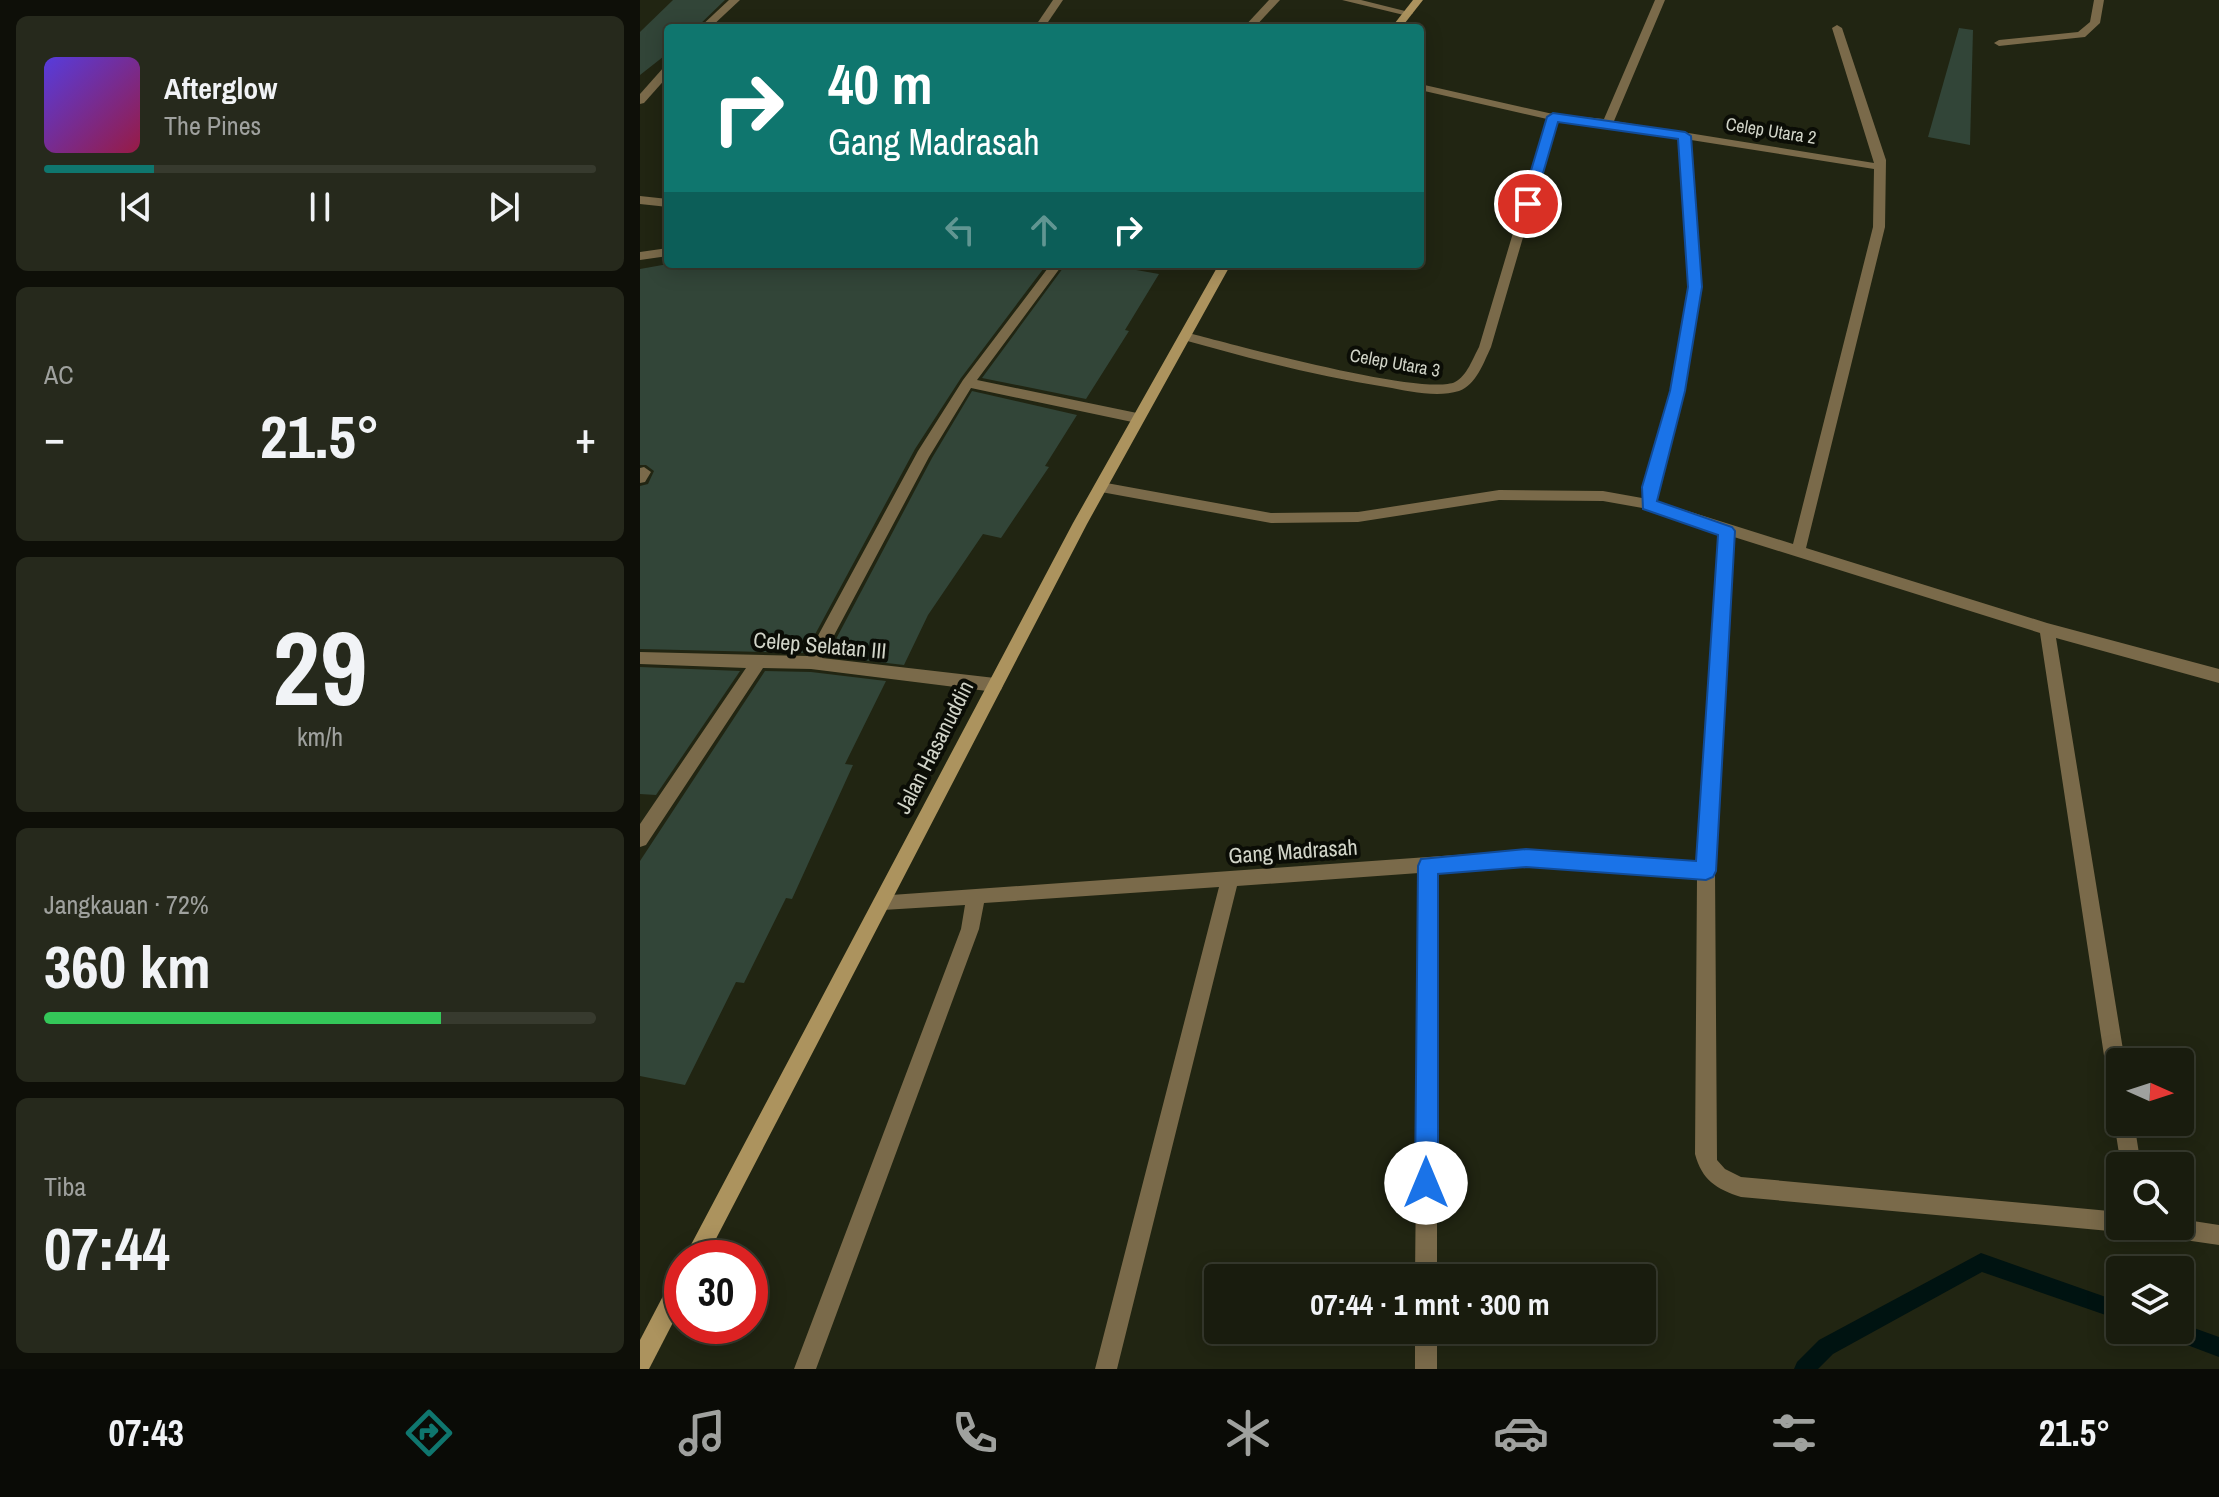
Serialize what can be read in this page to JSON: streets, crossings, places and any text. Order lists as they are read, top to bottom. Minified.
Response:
{"streets":{"main road":["Jalan Hasanuddin"],"street":["Celep Utara 2","Celep Utara 3","Celep Selatan III","Gang Madrasah"]},"crossings":[["Celep Utara 2","Celep Utara 3"],["Celep Utara 3","Jalan Hasanuddin"],["Celep Selatan III","Jalan Hasanuddin"],["Jalan Hasanuddin","Gang Madrasah"]],"north":"right","page":{"turn":["40 m","Gang Madrasah"],"song":["Afterglow","The Pines"],"tile":["AC",["29","km/h"],["Jangkauan · 72%","360 km"],["Tiba","07:44"]],"heat":["−","21.5°","+"],"limit":"30","trip":"07:44 · 1 mnt · 300 m","tabs":["07:43","21.5°"]}}
